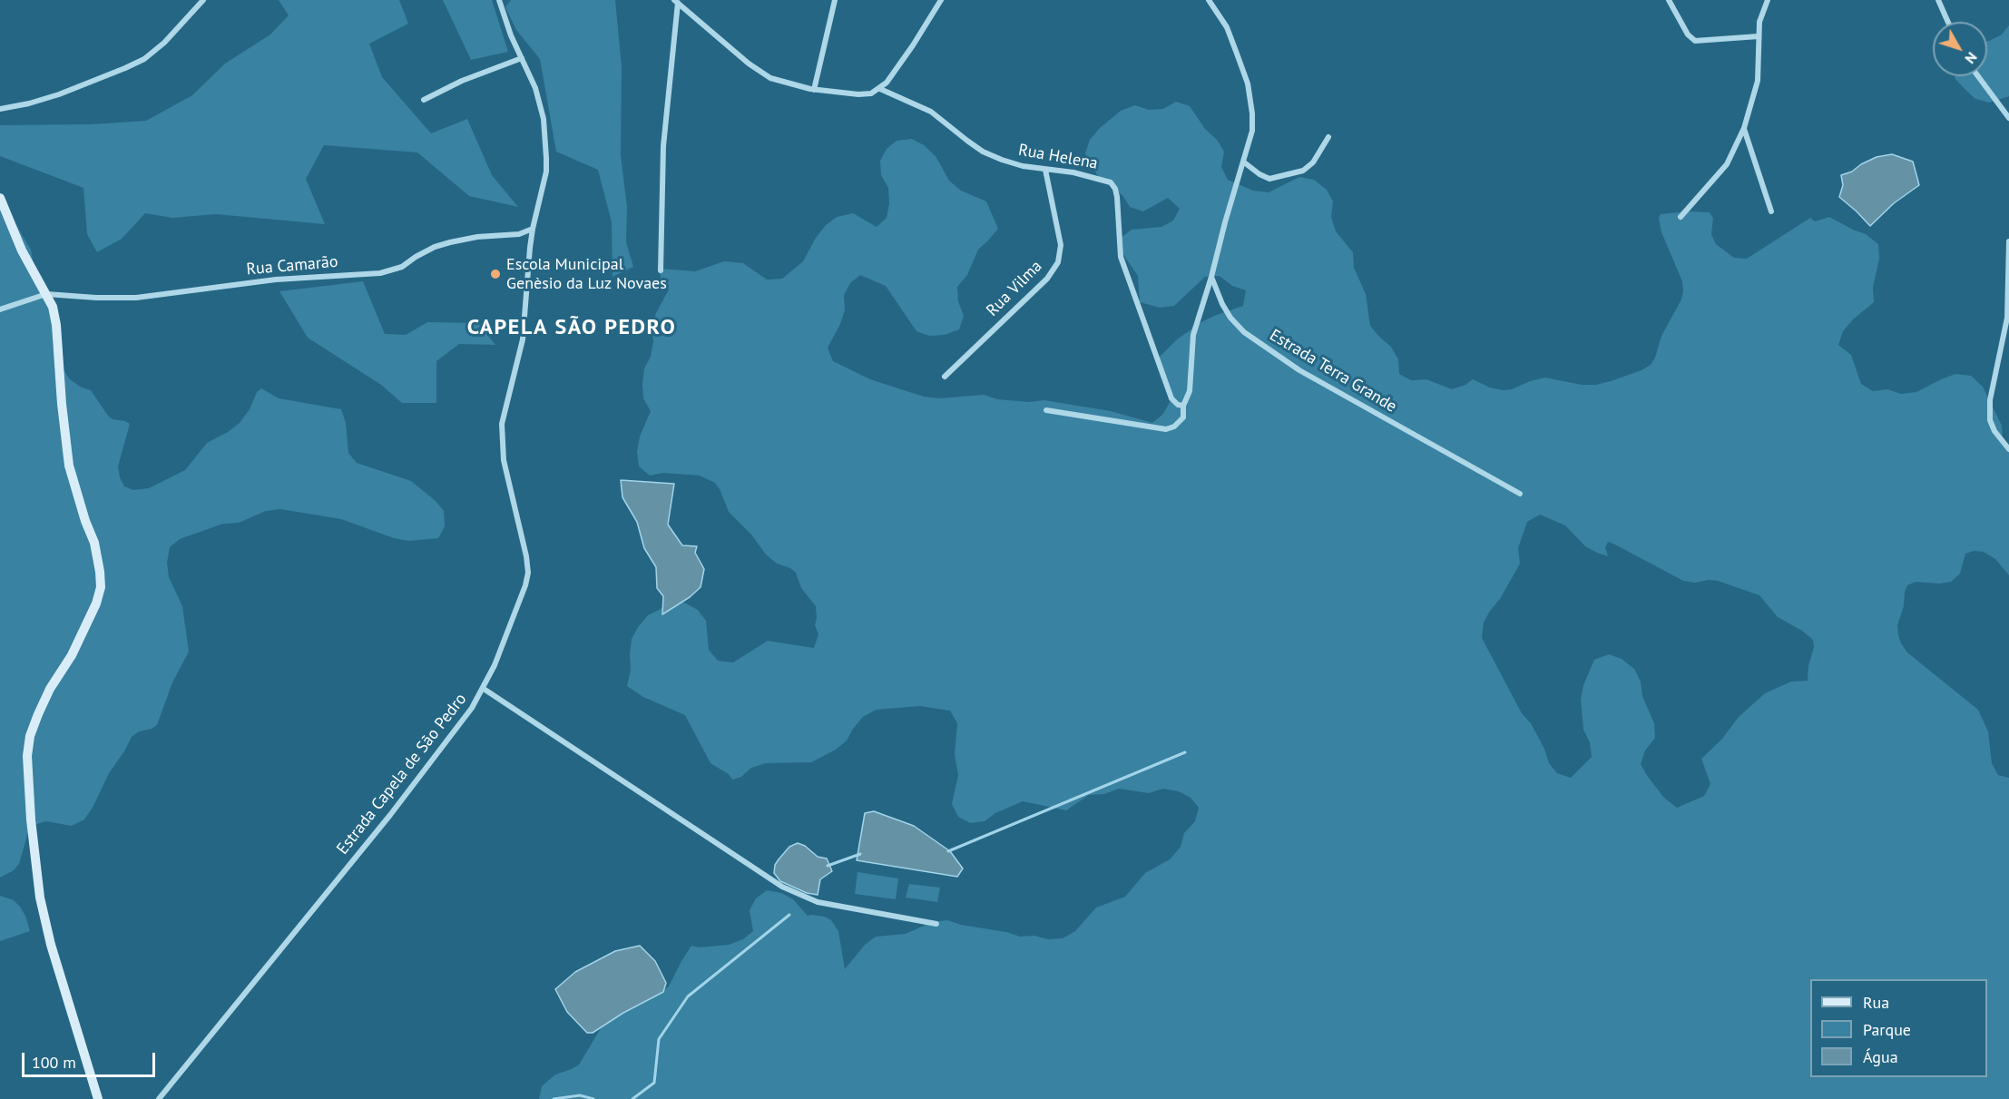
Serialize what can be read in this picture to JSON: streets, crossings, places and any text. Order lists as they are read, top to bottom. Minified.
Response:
{"streets":{"street":["Rua Helena","Rua Camarão","Rua Vilma","Estrada Terra Grande","Estrada Capela de São Pedro"]},"crossings":[["Rua Helena","Rua Vilma"],["Rua Camarão","Estrada Capela de São Pedro"]],"districts":["CAPELA SÃO PEDRO"],"places":["Escola Municipal Genèsio da Luz Novaes"],"legend":["Rua","Parque","Água"],"scale_bar":"100 m","north":"bottom right"}
